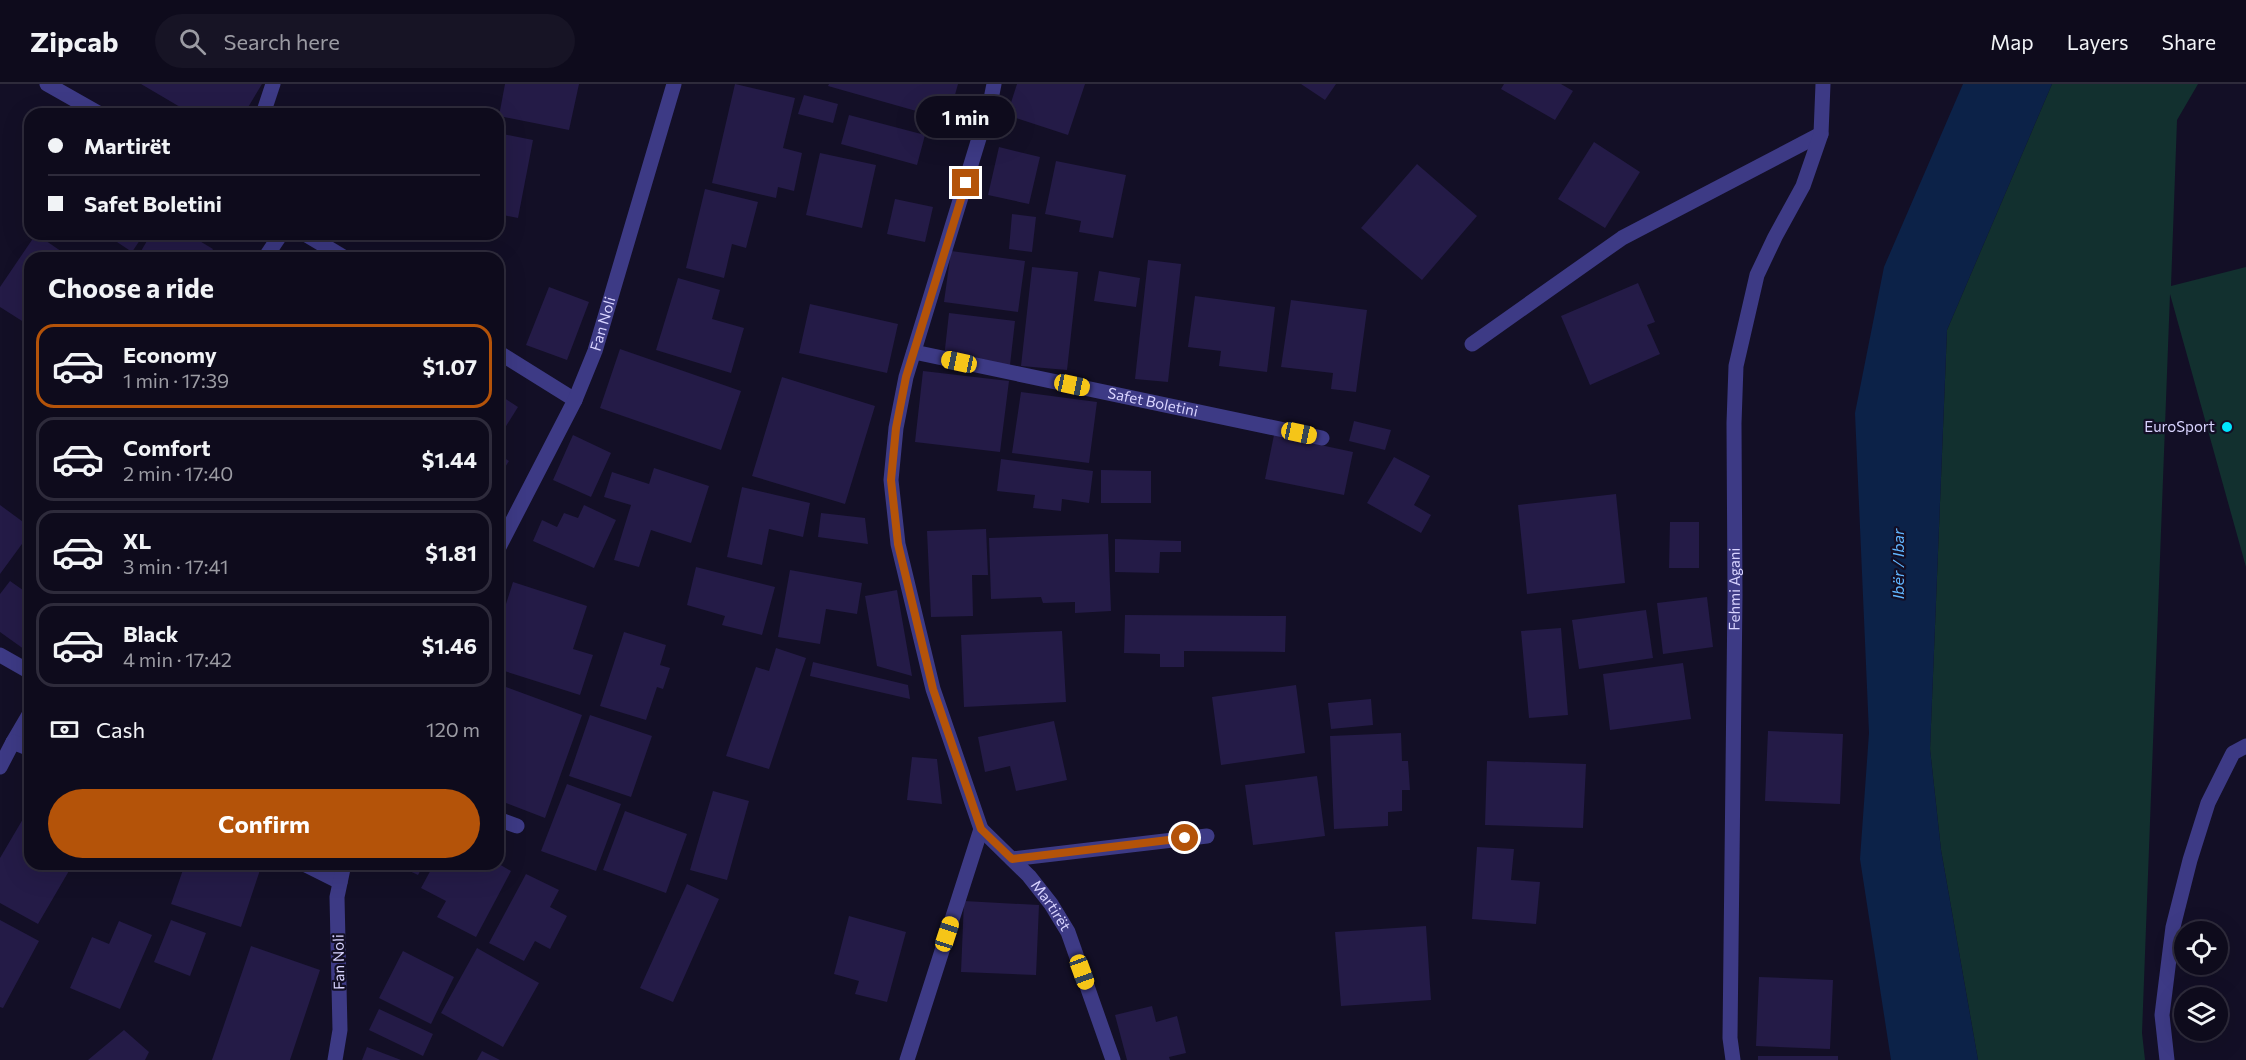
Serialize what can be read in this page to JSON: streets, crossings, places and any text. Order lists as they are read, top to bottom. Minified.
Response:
{"streets":{"street":["Fan Noli","Safet Boletini","Fehmi Agani","Martirët"]},"water":["Ibër / Ibar"],"places":["EuroSport"],"page":{"header":"Zipcab","search":"Search here","nav":["Map","Layers","Share"],"bubble":"1 min","banner":["Martirët","Safet Boletini"],"heading":"Choose a ride","list":[{"name":"Economy","note":"1 min · 17:39","value":"$1.07"},{"name":"Comfort","note":"2 min · 17:40","value":"$1.44"},{"name":"XL","note":"3 min · 17:41","value":"$1.81"},{"name":"Black","note":"4 min · 17:42","value":"$1.46"}],"pay":["Cash","120 m"],"buttons":"Confirm"}}
